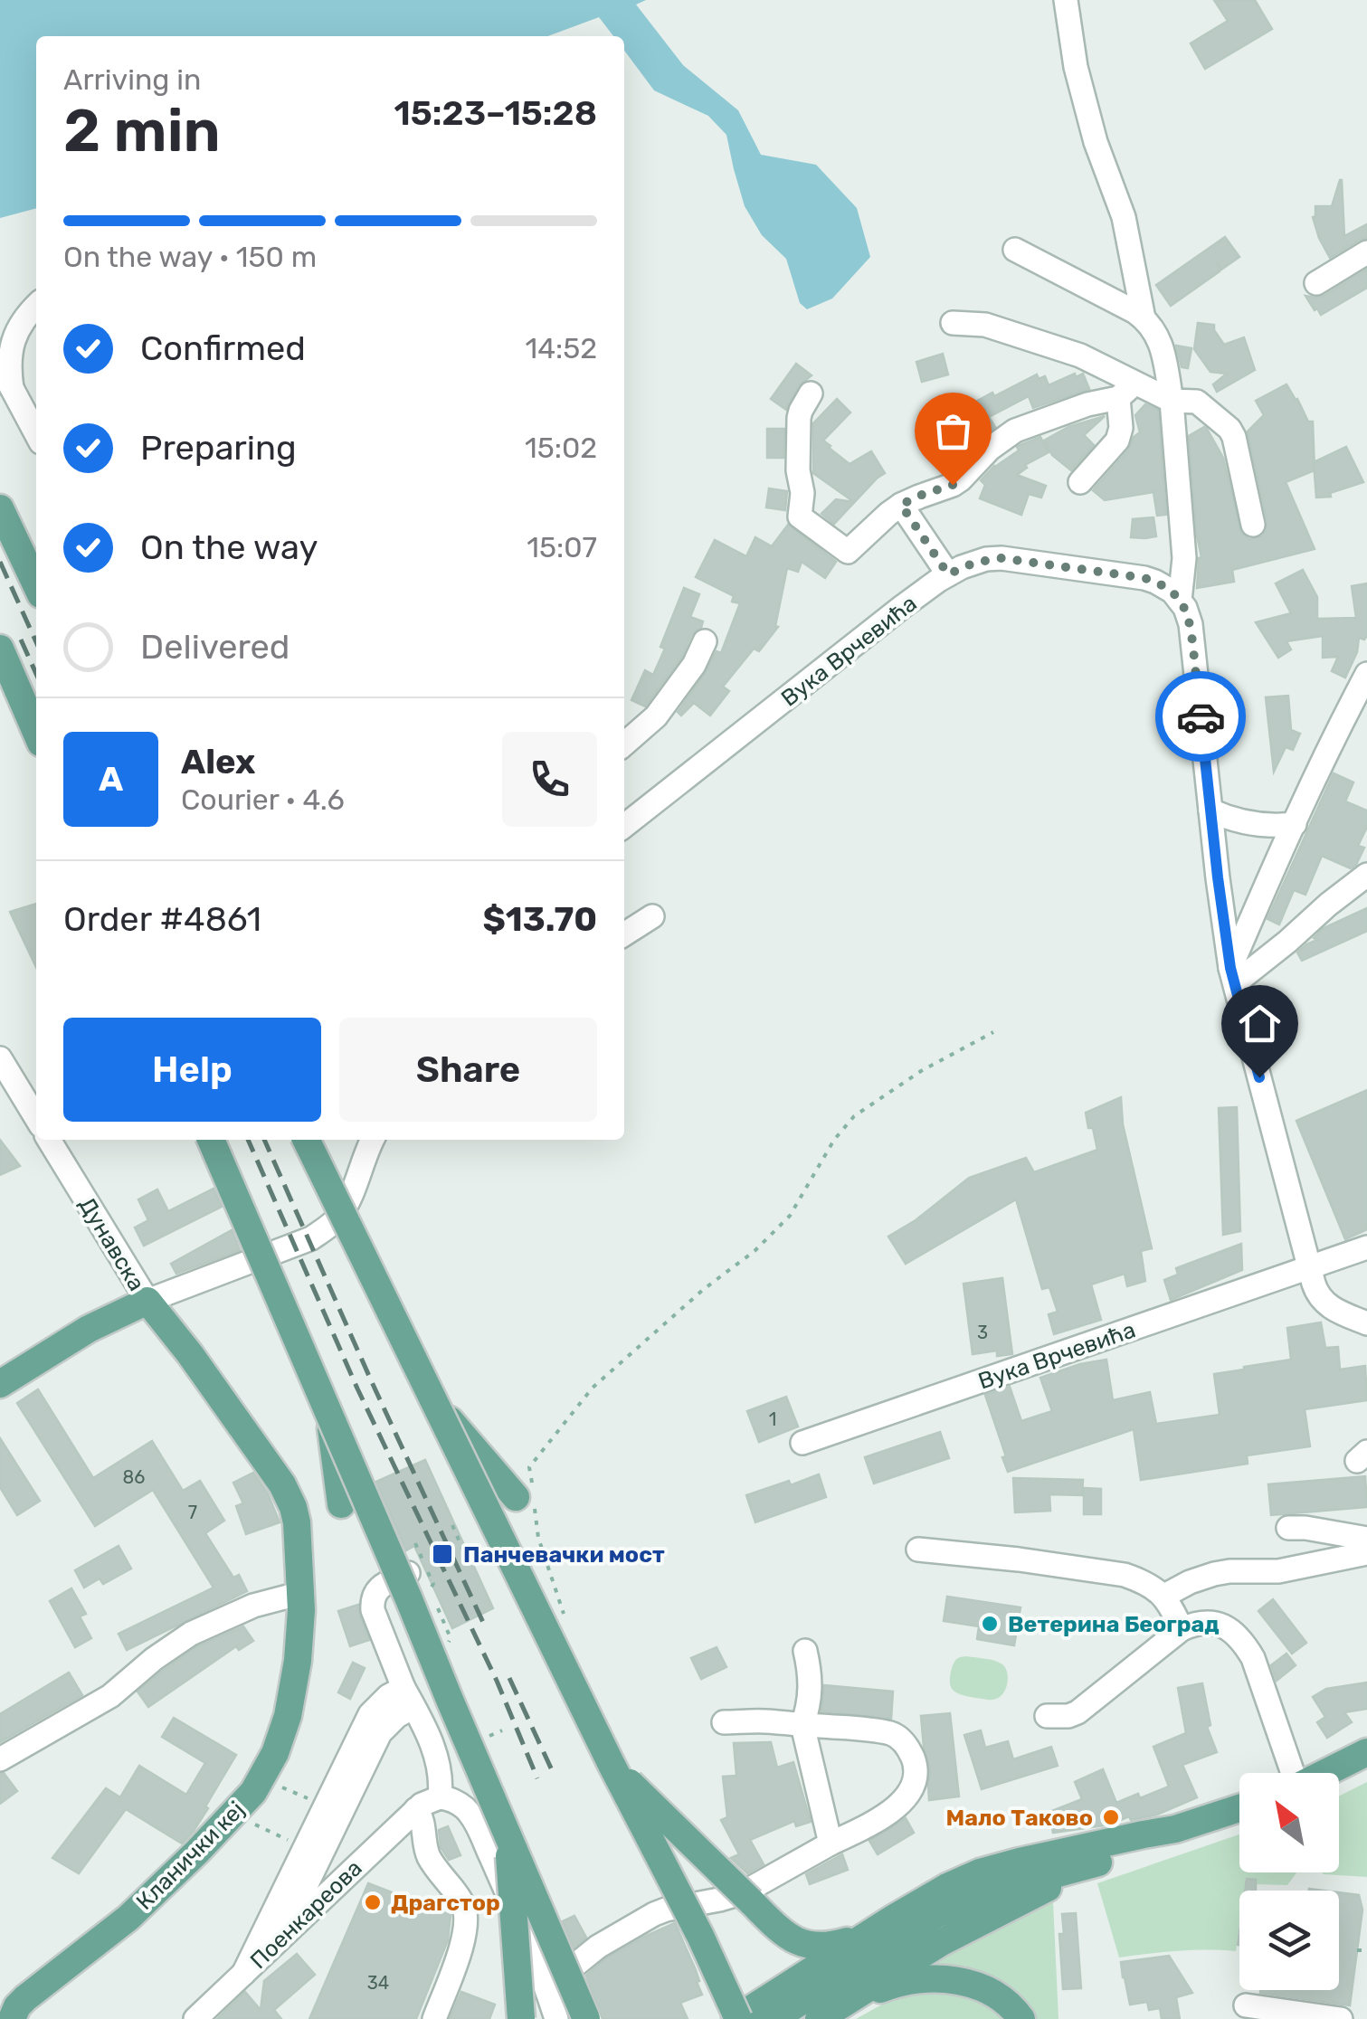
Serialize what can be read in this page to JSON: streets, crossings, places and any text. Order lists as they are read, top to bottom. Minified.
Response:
{"streets":{"main road":["Дунавска","Кланички кеј"],"street":["Вука Врчевића","Поенкареова"]},"crossings":[["Дунавска","Кланички кеј"]],"places":{"transit":["Панчевачки мост"],"other":["Ветерина Београд","Мало Таково","Драгстор"]},"house_numbers":["3","1","86","7","34"],"north":"top left","page":{"heading":["2 min","Arriving in","15:23–15:28"],"panel":["Alex","Courier · 4.6","Order #4861","$13.70"],"bar":"On the way · 150 m","list":[["Confirmed","14:52"],["Preparing","15:02"],["On the way","15:07"],"Delivered"],"round":"A","buttons":["Help","Share"]}}
